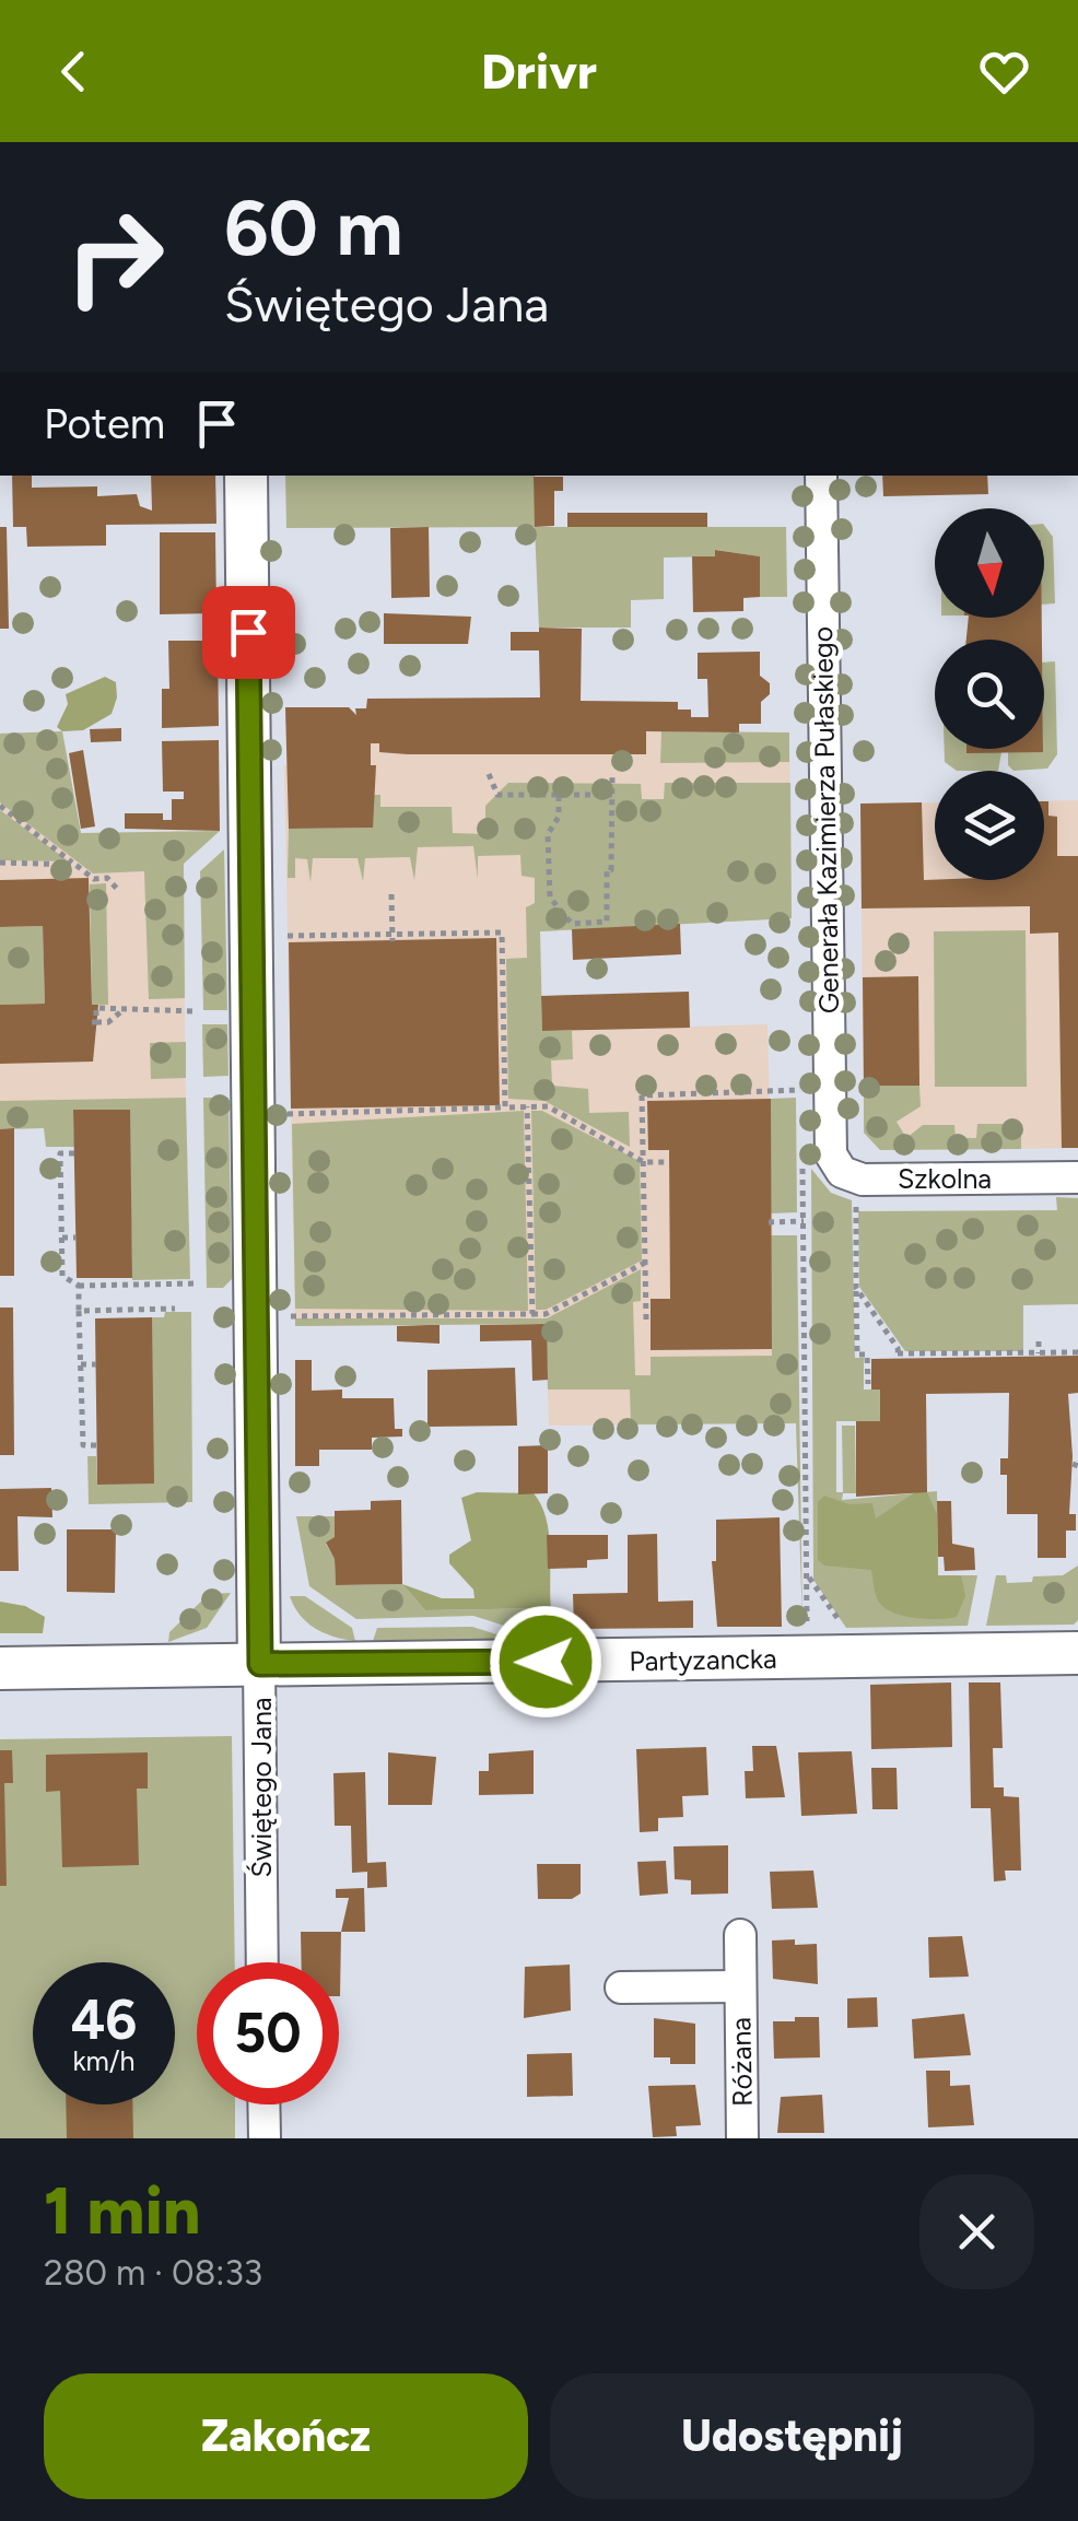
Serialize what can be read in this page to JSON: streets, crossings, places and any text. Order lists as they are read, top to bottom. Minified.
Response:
{"streets":{"main road":["Partyzancka","Świętego Jana"],"street":["Generała Kazimierza Pułaskiego","Szkolna","Różana"]},"crossings":[["Generała Kazimierza Pułaskiego","Szkolna"],["Partyzancka","Świętego Jana"]],"north":"bottom","page":{"header":"Drivr","turn":["60 m","Świętego Jana"],"then":"Potem","speed":"46 km/h","limit":"50","heading":["1 min","280 m · 08:33"],"buttons":["Zakończ","Udostępnij"]}}
